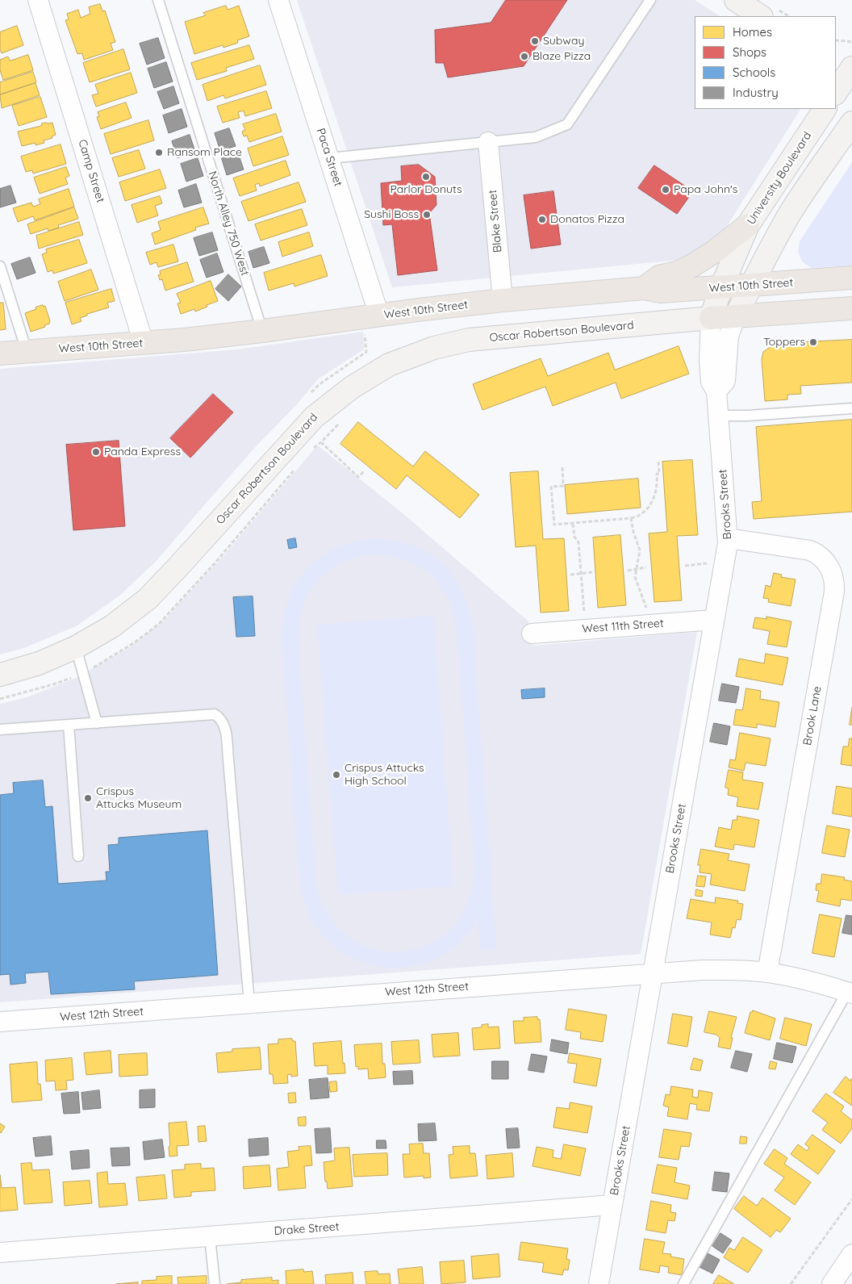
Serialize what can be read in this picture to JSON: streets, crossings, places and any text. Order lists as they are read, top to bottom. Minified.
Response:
{"streets":{"main road":["University Boulevard","West 10th Street","Oscar Robertson Boulevard"],"street":["Paca Street","Camp Street","Blake Street","Brooks Street","West 11th Street","Brook Lane","West 12th Street","Drake Street"],"lane":["North Alley 750 West"]},"crossings":[["Paca Street","West 10th Street"],["Camp Street","West 10th Street"],["University Boulevard","West 10th Street"],["University Boulevard","Oscar Robertson Boulevard"],["University Boulevard","Brooks Street"],["Blake Street","West 10th Street"],["North Alley 750 West","West 10th Street"],["Oscar Robertson Boulevard","Brooks Street"],["Brooks Street","West 11th Street"],["Brooks Street","Brook Lane"],["Brooks Street","West 12th Street"],["Brooks Street","Drake Street"],["Brook Lane","West 12th Street"]],"places":["Subway","Blaze Pizza","Ransom Place","Parlor Donuts","Papa John's","Sushi Boss","Donatos Pizza","Toppers","Panda Express","Crispus Attucks High School","Crispus Attucks Museum"],"legend":["Homes","Shops","Schools","Industry"]}
